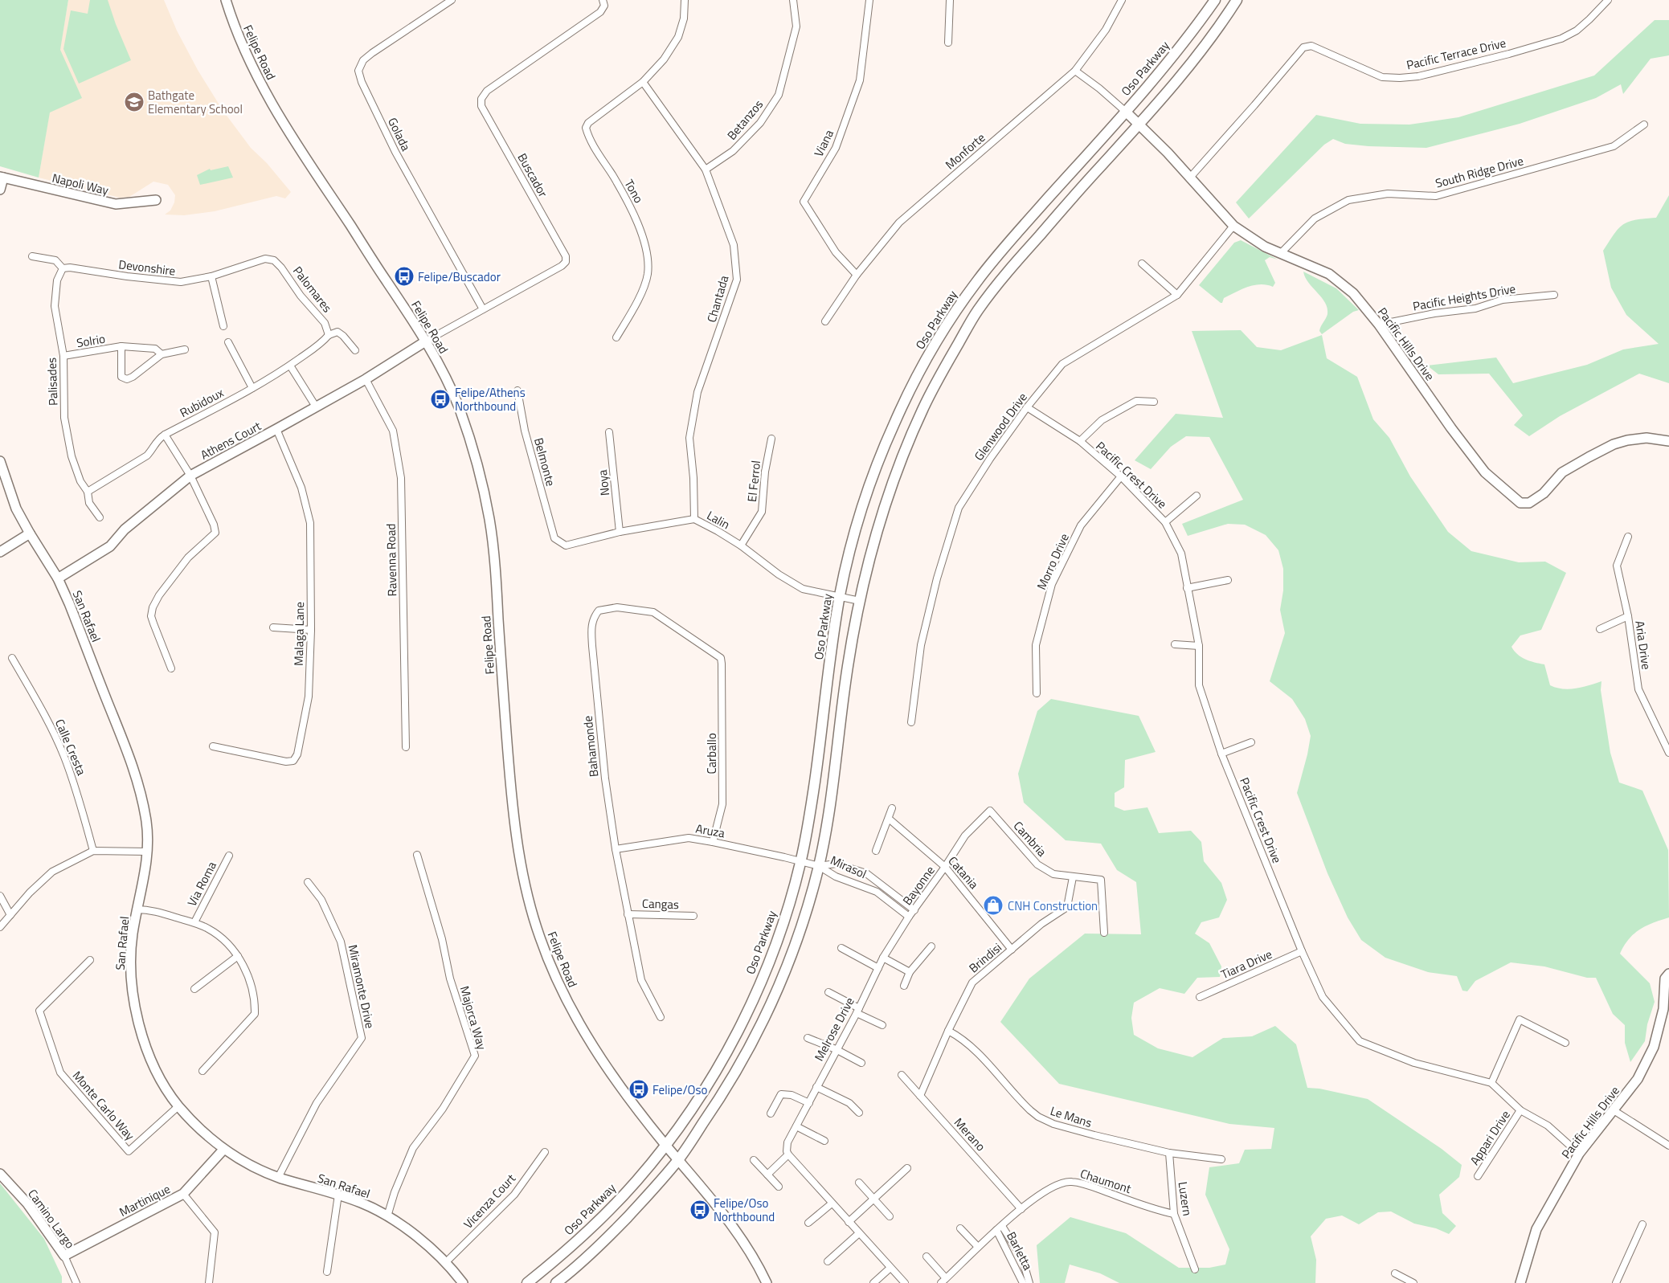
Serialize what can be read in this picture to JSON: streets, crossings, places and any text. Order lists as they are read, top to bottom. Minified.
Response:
{"streets":{"main road":["Oso Parkway"],"street":["Felipe Road","Pacific Terrace Drive","Betanzos","Golada","Viana","Monforte","South Ridge Drive","Buscador","Napoli Way","Tono","Devonshire","Palomares","Pacific Heights Drive","Chantada","Solrio","Pacific Hills Drive","Palisades","Rubidoux","Glenwood Drive","Athens Court","Belmonte","Pacific Crest Drive","El Ferrol","Noya","Lalin","Ravenna Road","Morro Drive","San Rafael","Malaga Lane","Aria Drive","Bahamonde","Calle Cresta","Carballo","Aruza","Cambria","Mirasol","Catania","Via Roma","Bayonne","Cangas","Brindisi","Tiara Drive","Miramonte Drive","Majorca Way","Melrose Drive","Monte Carlo Way","Le Mans","Merano","Appari Drive","Chaumont","Luzern","Martinique","Vicenza Court","Camino Largo","Barletta"]},"crossings":[["Felipe Road","Oso Parkway"],["Felipe Road","Buscador"],["Felipe Road","Athens Court"],["Pacific Terrace Drive","Pacific Hills Drive"],["Oso Parkway","Pacific Hills Drive"],["Oso Parkway","Lalin"],["Oso Parkway","Aruza"],["Oso Parkway","Mirasol"],["Betanzos","Chantada"],["Golada","Buscador"],["Viana","Monforte"],["South Ridge Drive","Pacific Hills Drive"],["Buscador","Athens Court"],["Tono","Chantada"],["Devonshire","Palomares"],["Devonshire","Palisades"],["Palomares","Rubidoux"],["Pacific Heights Drive","Pacific Hills Drive"],["Chantada","Lalin"],["Solrio","Palisades"],["Pacific Hills Drive","Glenwood Drive"],["Pacific Hills Drive","Pacific Crest Drive"],["Palisades","Rubidoux"],["Glenwood Drive","Pacific Crest Drive"],["Athens Court","Ravenna Road"],["Athens Court","San Rafael"],["Athens Court","Malaga Lane"],["Belmonte","Lalin"],["Pacific Crest Drive","Morro Drive"],["Pacific Crest Drive","Tiara Drive"],["Pacific Crest Drive","Appari Drive"],["El Ferrol","Lalin"],["Noya","Lalin"],["San Rafael","Miramonte Drive"],["San Rafael","Majorca Way"],["San Rafael","Monte Carlo Way"],["San Rafael","Martinique"],["San Rafael","Vicenza Court"],["Bahamonde","Carballo"],["Bahamonde","Aruza"],["Bahamonde","Cangas"],["Carballo","Aruza"],["Aruza","Mirasol"],["Cambria","Bayonne"],["Cambria","Brindisi"],["Mirasol","Bayonne"],["Mirasol","Melrose Drive"],["Catania","Bayonne"],["Catania","Brindisi"],["Bayonne","Melrose Drive"],["Brindisi","Le Mans"],["Brindisi","Merano"],["Le Mans","Luzern"],["Merano","Chaumont"],["Chaumont","Luzern"],["Chaumont","Barletta"],["Martinique","Camino Largo"]],"places":{"school or university":["Bathgate Elementary School"],"bus stop":["Felipe/Buscador","Felipe/Athens Northbound","Felipe/Oso","Felipe/Oso Northbound"],"shop":["CNH Construction"]}}
